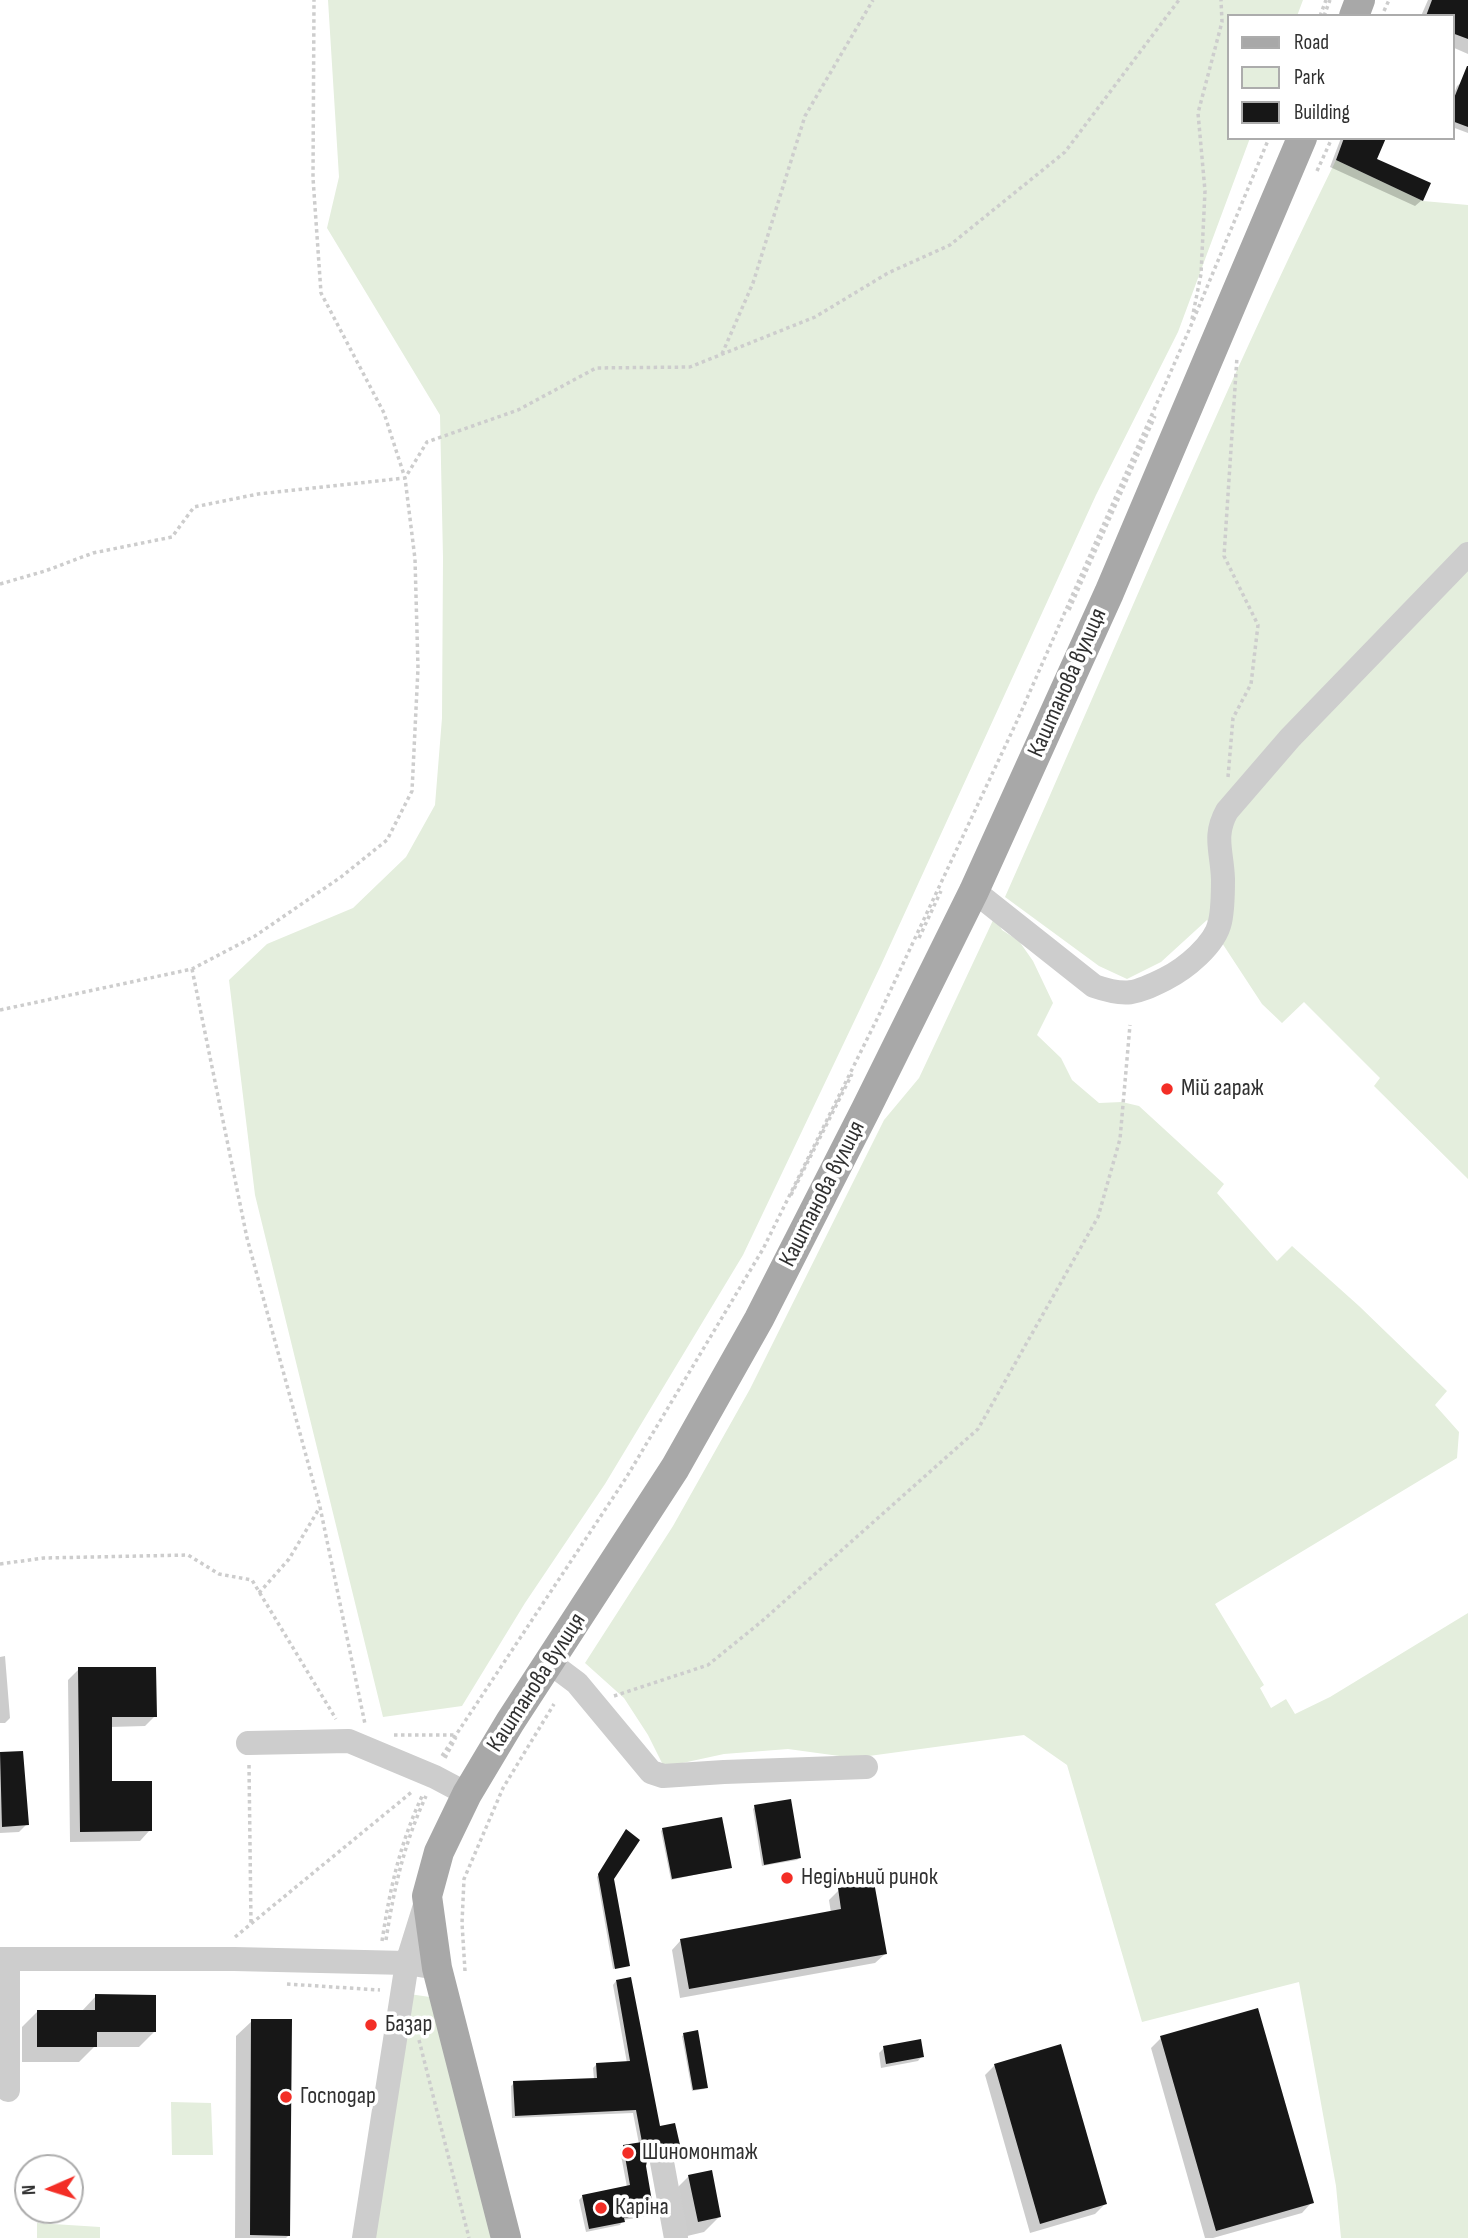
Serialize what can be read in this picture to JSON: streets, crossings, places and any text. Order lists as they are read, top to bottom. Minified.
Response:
{"streets":{"main road":["Каштанова вулиця"]},"places":["Мій гараж","Недільний ринок","Базар","Господар","Шиномонтаж","Каріна"],"legend":["Road","Park","Building"],"north":"left"}
